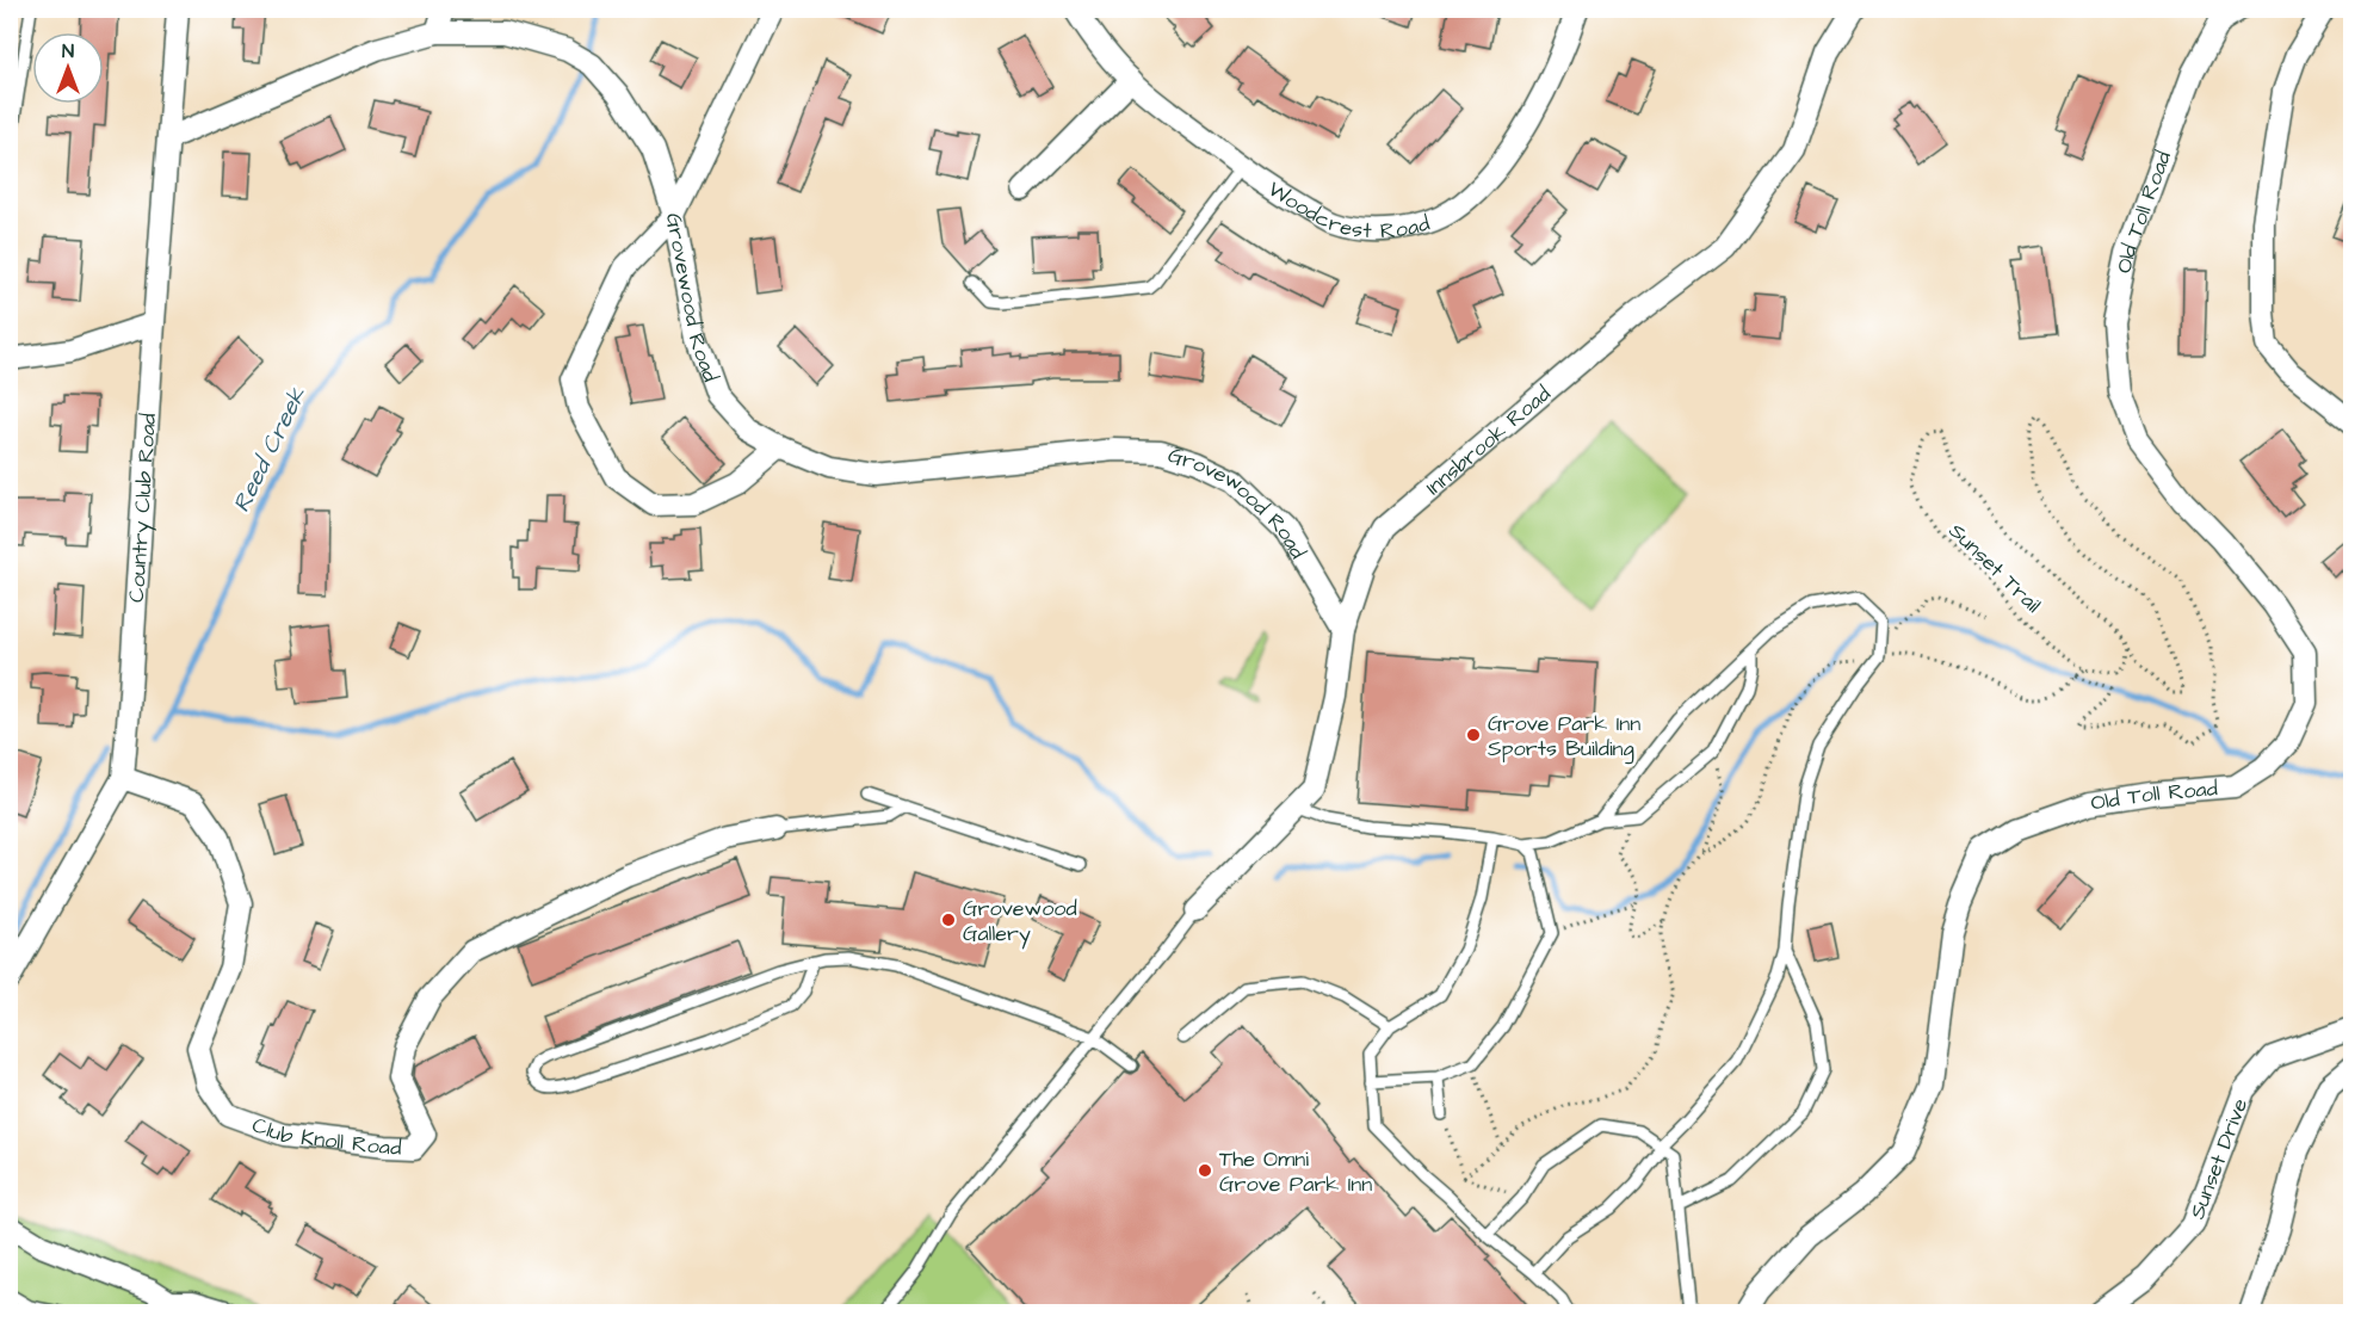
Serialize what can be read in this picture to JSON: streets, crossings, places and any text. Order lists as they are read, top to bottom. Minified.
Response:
{"streets":{"street":["Woodcrest Road","Old Toll Road","Grovewood Road","Innsbrook Road","Country Club Road","Club Knoll Road","Sunset Drive"],"path":["Sunset Trail"]},"crossings":[["Grovewood Road","Innsbrook Road"],["Grovewood Road","Country Club Road"],["Country Club Road","Club Knoll Road"]],"water":["Reed Creek"],"places":["Grove Park Inn Sports Building","Grovewood Gallery","The Omni Grove Park Inn"],"north":"top"}
